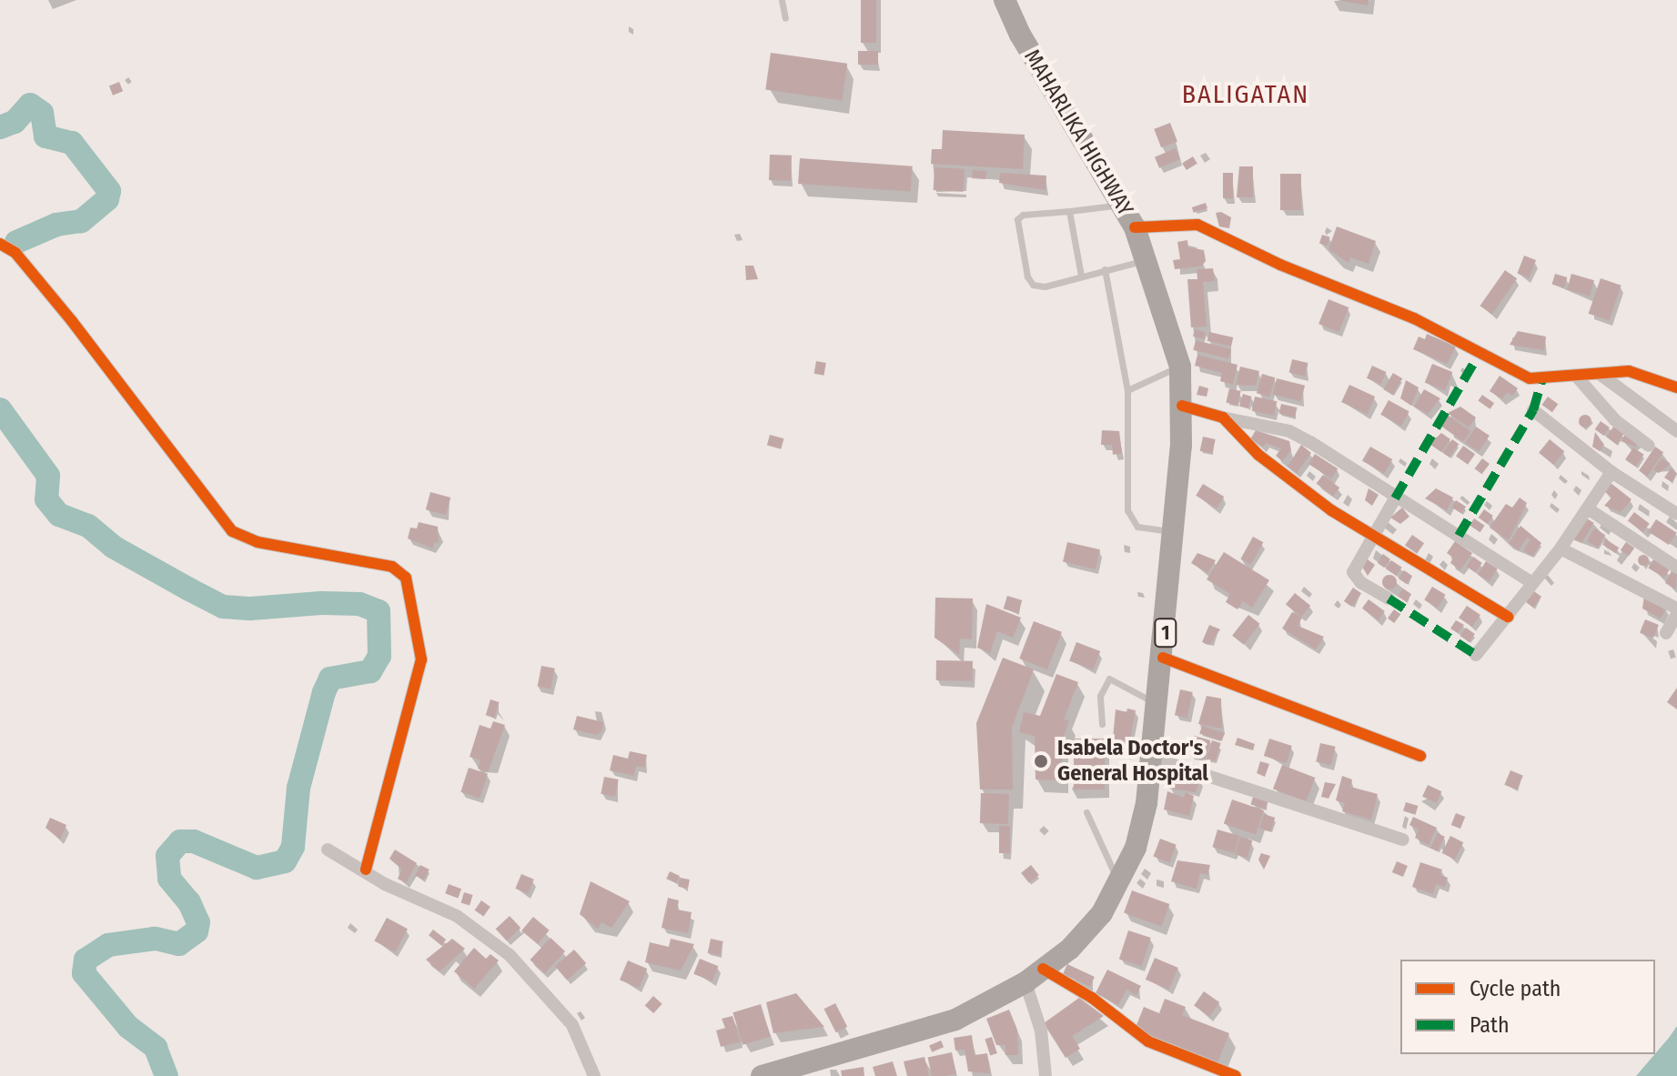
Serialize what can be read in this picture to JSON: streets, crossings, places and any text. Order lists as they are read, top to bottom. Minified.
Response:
{"streets":{"highway":["MAHARLIKA HIGHWAY","1"]},"districts":["BALIGATAN"],"places":["Isabela Doctor's General Hospital"],"legend":["Cycle path","Path"]}
